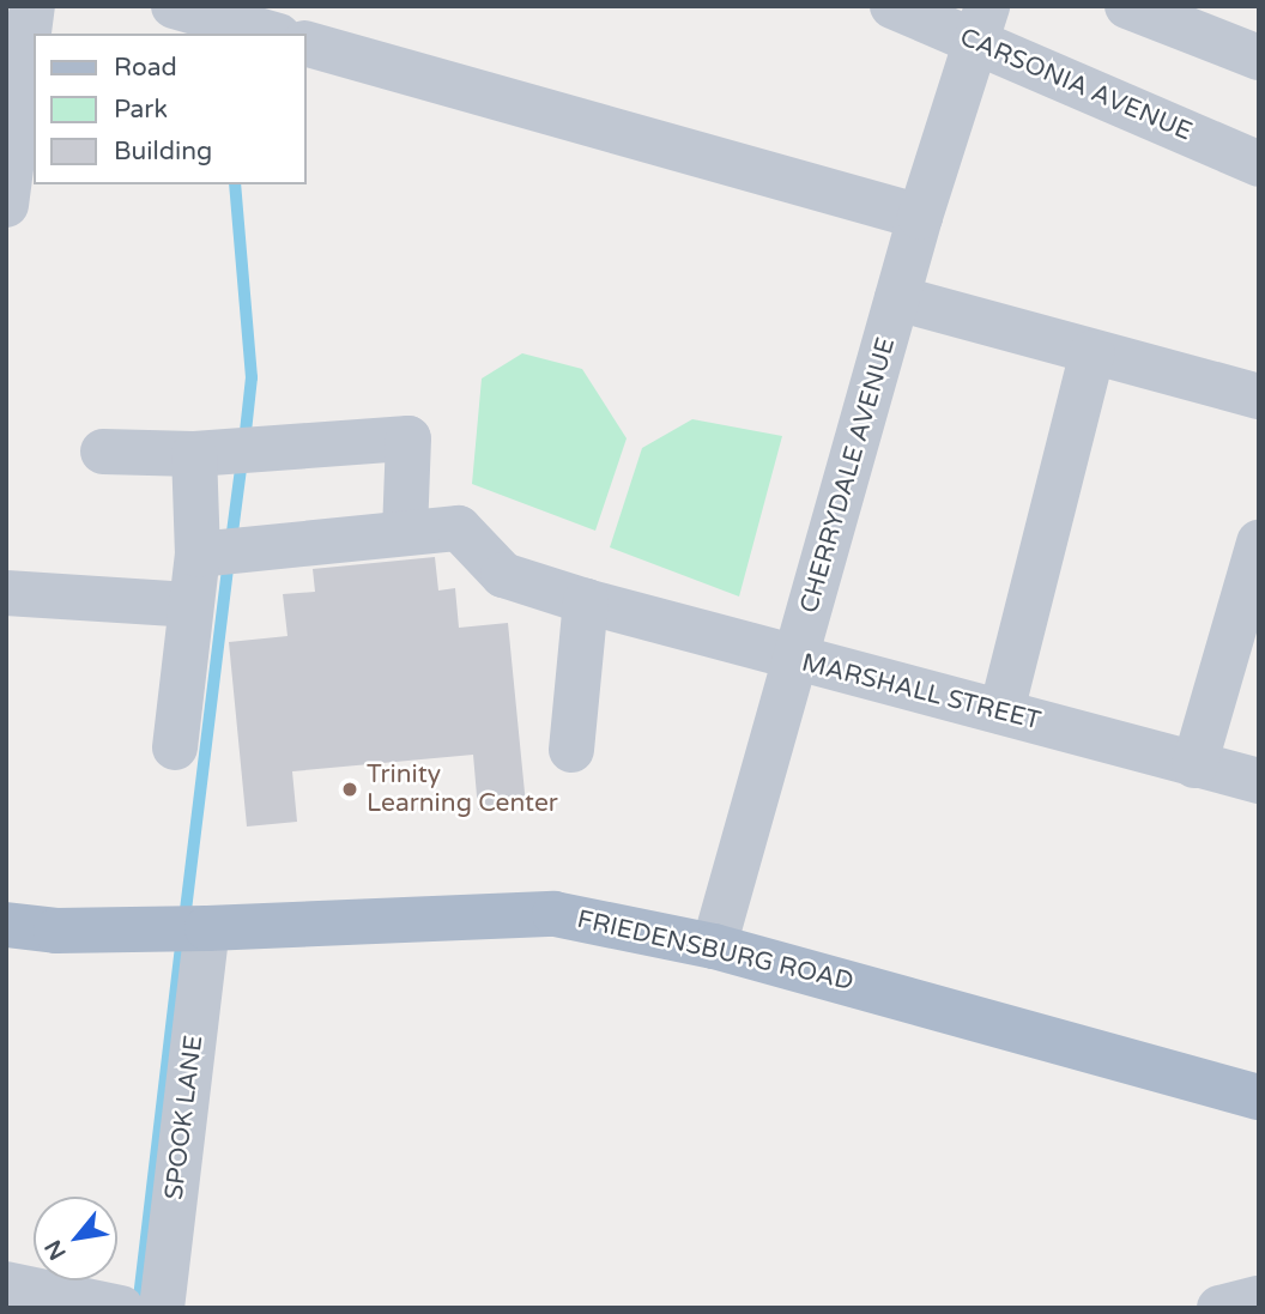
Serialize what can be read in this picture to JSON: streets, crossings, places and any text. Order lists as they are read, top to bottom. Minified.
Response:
{"streets":{"main road":["FRIEDENSBURG ROAD"],"street":["CARSONIA AVENUE","CHERRYDALE AVENUE","MARSHALL STREET","SPOOK LANE"]},"crossings":[["CARSONIA AVENUE","CHERRYDALE AVENUE"],["CHERRYDALE AVENUE","MARSHALL STREET"],["CHERRYDALE AVENUE","FRIEDENSBURG ROAD"],["FRIEDENSBURG ROAD","SPOOK LANE"]],"places":["Trinity Learning Center"],"legend":["Road","Park","Building"],"north":"bottom left"}
